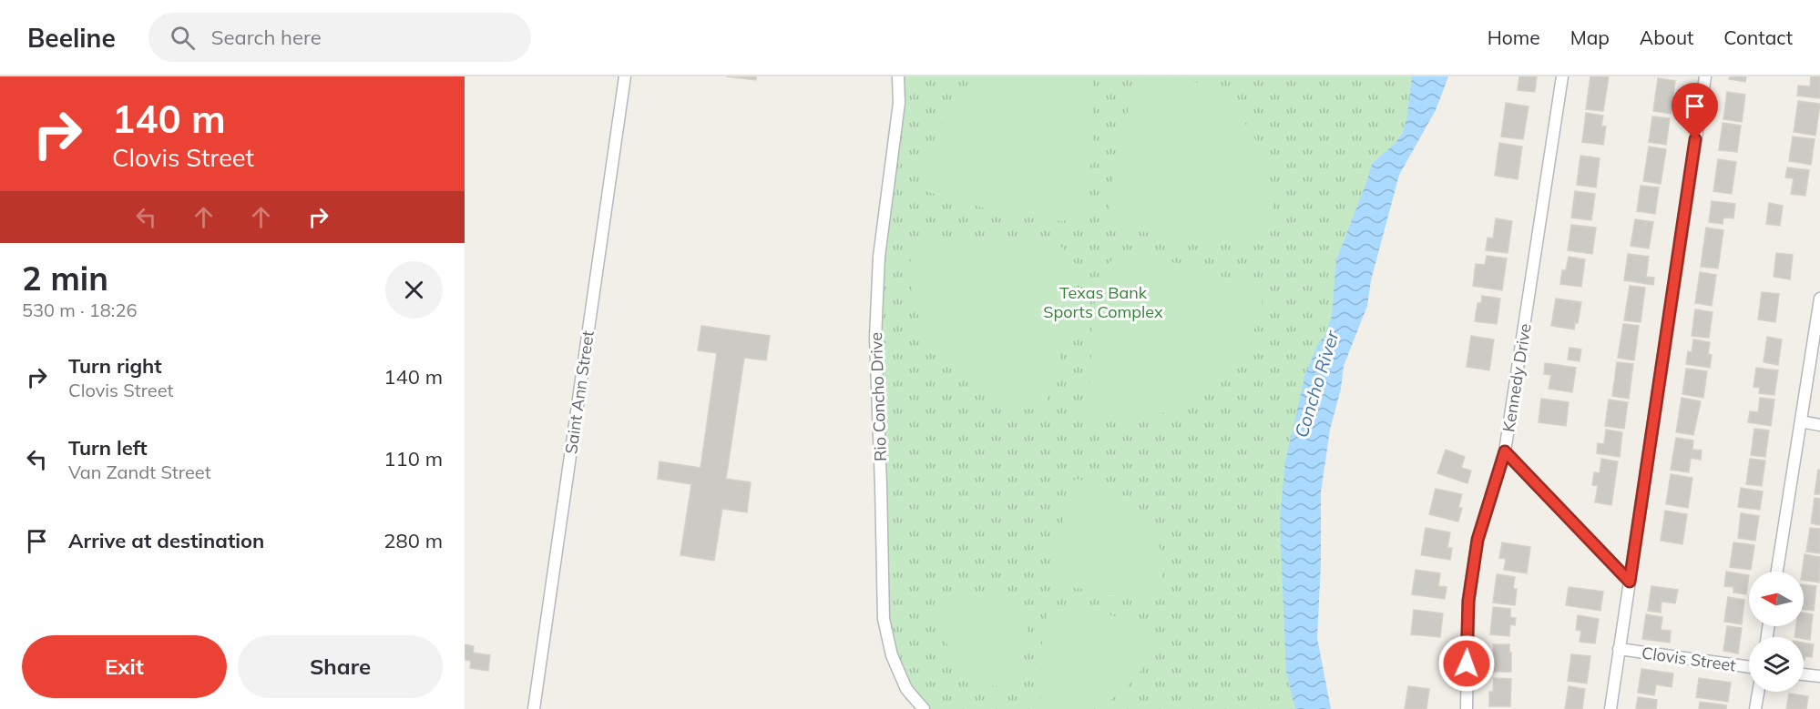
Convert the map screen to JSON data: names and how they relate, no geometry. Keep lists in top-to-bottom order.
{
  "streets": {
    "street": [
      "Kennedy Drive",
      "Saint Ann Street",
      "Rio Concho Drive",
      "Clovis Street"
    ]
  },
  "water": ["Concho River"],
  "parks": ["Texas Bank Sports Complex"],
  "north": "left",
  "page": {
    "header": "Beeline",
    "search": "Search here",
    "nav": [
      "Home",
      "Map",
      "About",
      "Contact"
    ],
    "turn": ["140 m", "Clovis Street"],
    "heading": ["2 min", "530 m · 18:26"],
    "list": [
      {
        "name": "Turn right",
        "note": "Clovis Street",
        "value": "140 m"
      },
      {
        "name": "Turn left",
        "note": "Van Zandt Street",
        "value": "110 m"
      },
      {
        "name": "Arrive at destination",
        "value": "280 m"
      }
    ],
    "buttons": ["Exit", "Share"]
  }
}
